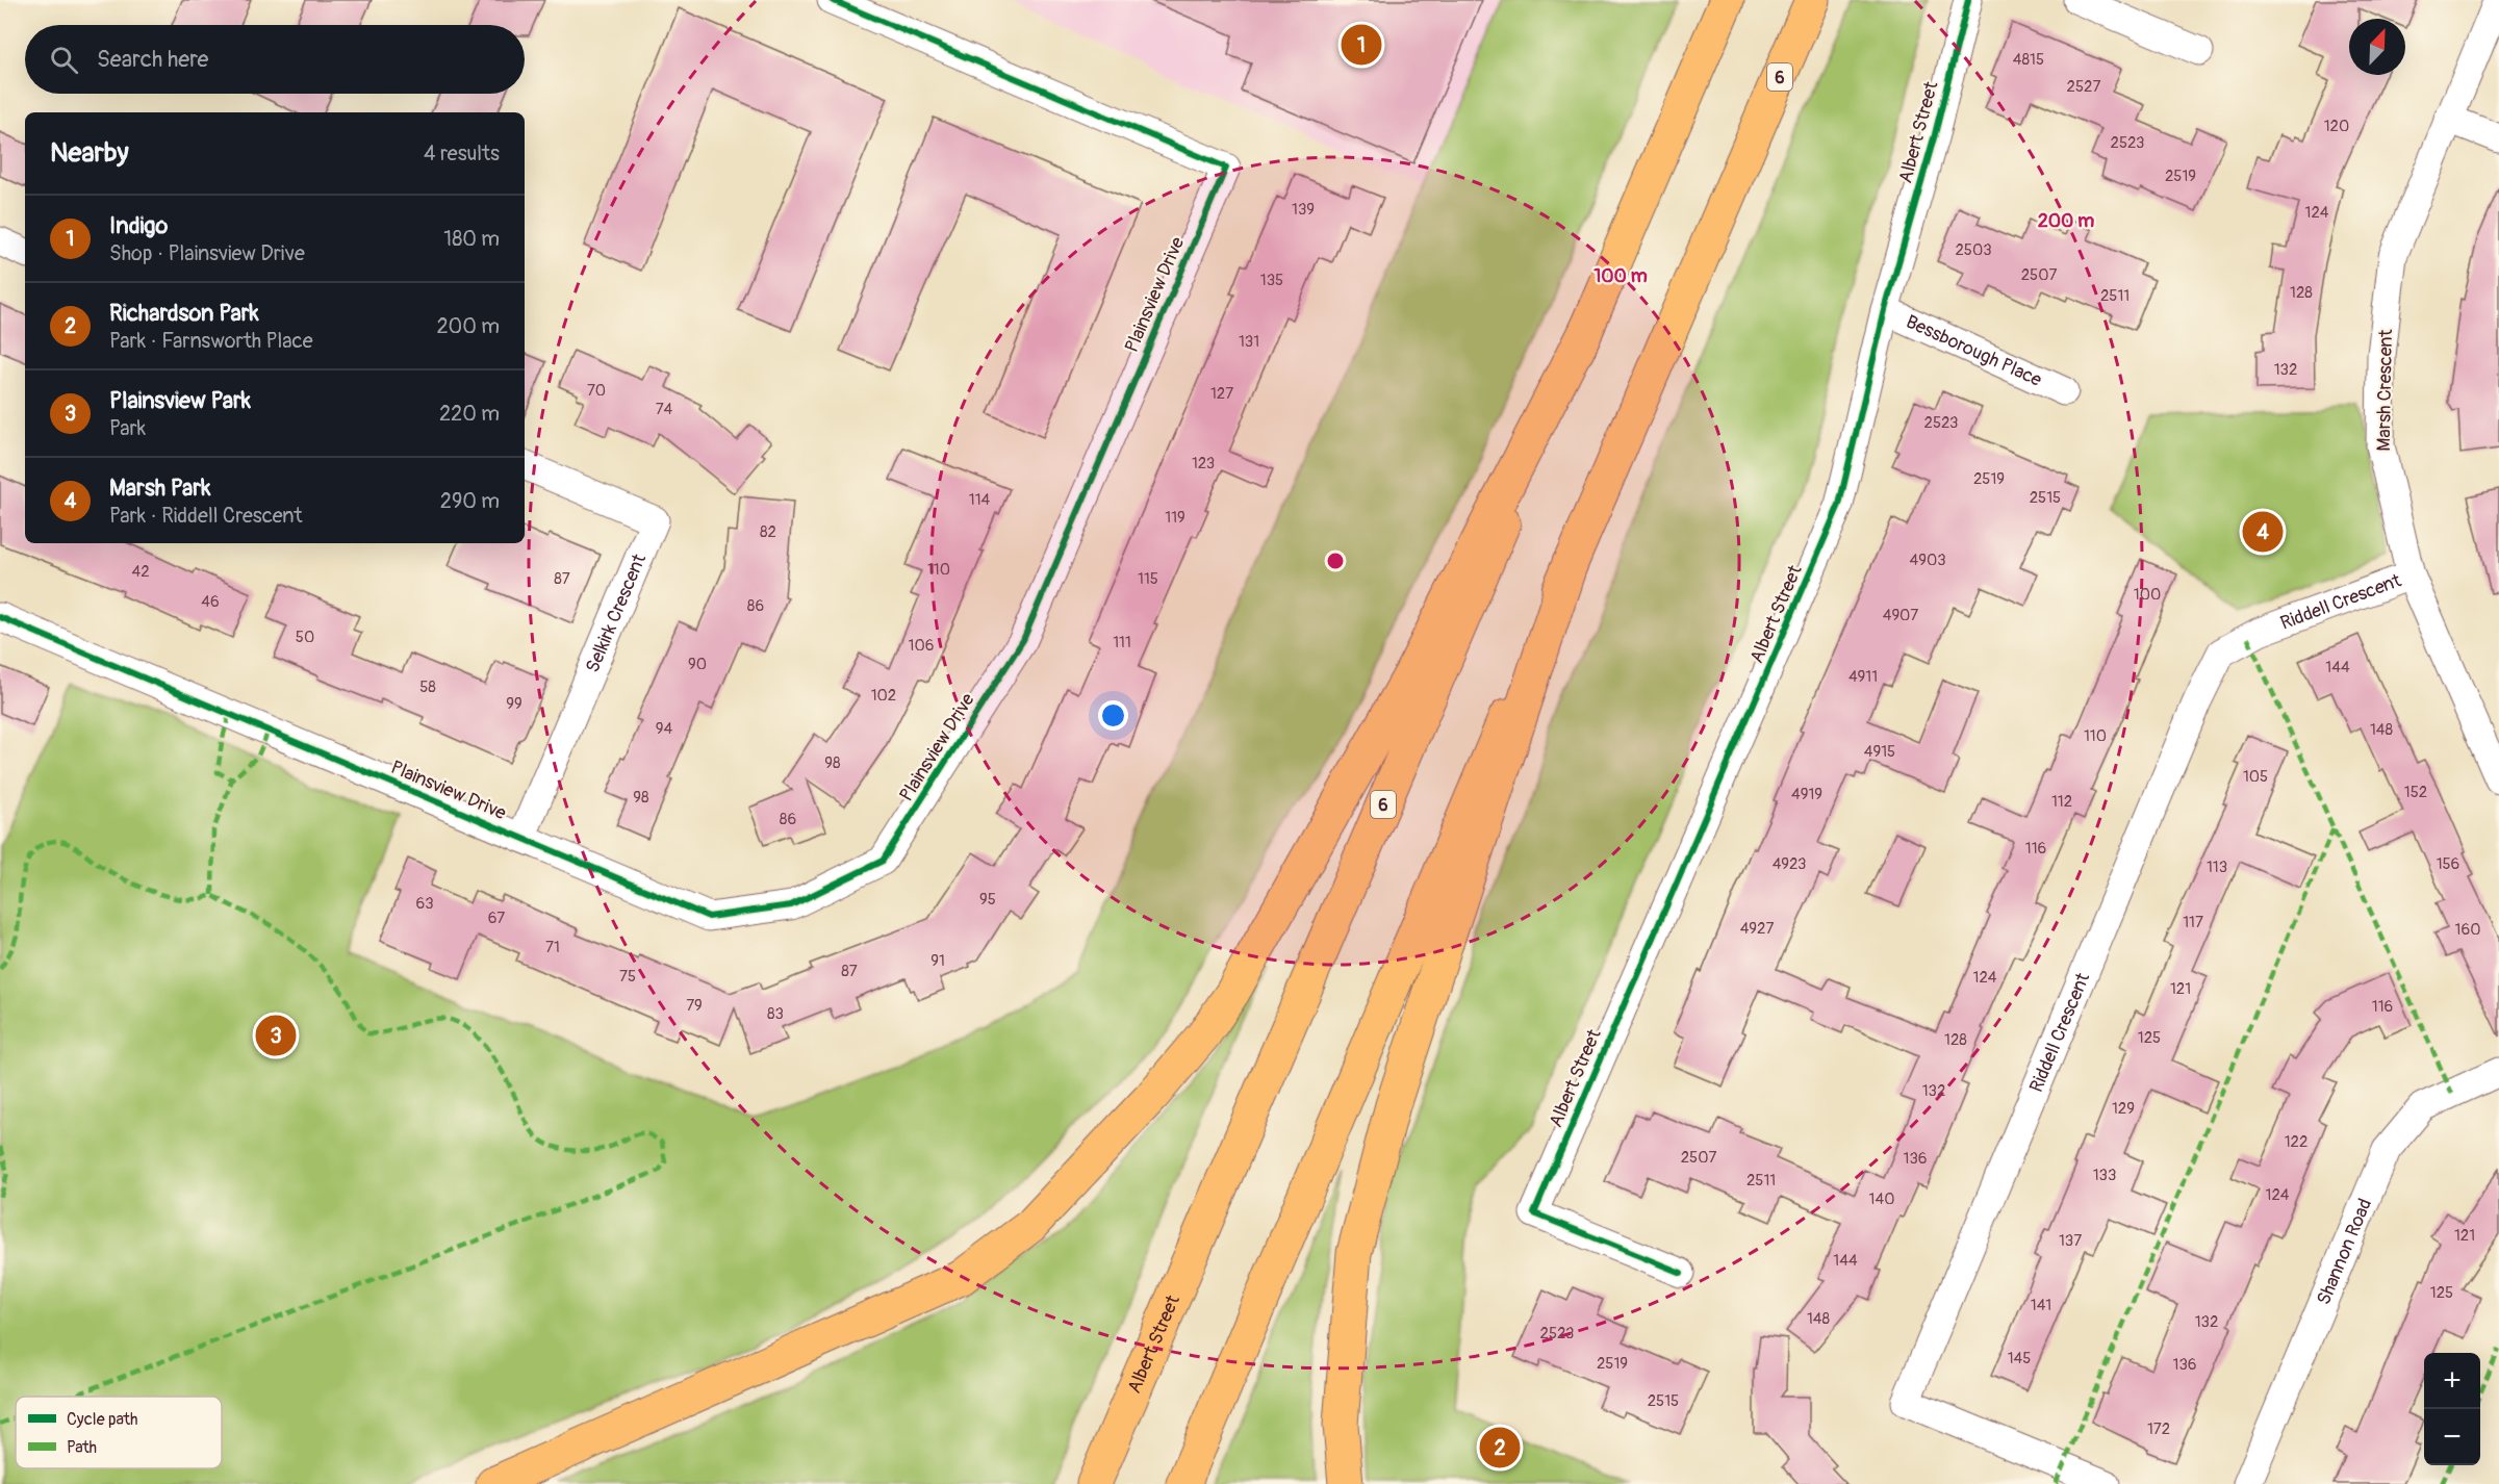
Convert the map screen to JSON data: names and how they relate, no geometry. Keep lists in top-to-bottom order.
{
  "streets": {
    "main road": ["6", "Albert Street"],
    "street": [
      "Plainsview Drive",
      "Bessborough Place",
      "Marsh Crescent",
      "Riddell Crescent",
      "Selkirk Crescent",
      "Shannon Road"
    ]
  },
  "crossings": [
    ["Albert Street", "Bessborough Place"],
    ["Plainsview Drive", "Selkirk Crescent"],
    ["Marsh Crescent", "Riddell Crescent"]
  ],
  "house_numbers": [
    "4815",
    "2527",
    "120",
    "2523",
    "2519",
    "139",
    "124",
    "2503",
    "2507",
    "135",
    "128",
    "2511",
    "131",
    "132",
    "70",
    "127",
    "74",
    "2523",
    "123",
    "2519",
    "2515",
    "114",
    "119",
    "82",
    "4903",
    "110",
    "42",
    "87",
    "115",
    "100",
    "46",
    "86",
    "4907",
    "50",
    "111",
    "106",
    "90",
    "144",
    "4911",
    "58",
    "102",
    "99",
    "94",
    "148",
    "110",
    "4915",
    "98",
    "105",
    "152",
    "4919",
    "98",
    "112",
    "86",
    "116",
    "4923",
    "156",
    "113",
    "95",
    "63",
    "67",
    "117",
    "4927",
    "160",
    "71",
    "91",
    "87",
    "75",
    "124",
    "121",
    "79",
    "116",
    "83",
    "125",
    "128",
    "132",
    "129",
    "122",
    "2507",
    "136",
    "133",
    "2511",
    "124",
    "140",
    "121",
    "137",
    "144",
    "125",
    "141",
    "148",
    "132",
    "2523",
    "145",
    "2519",
    "136",
    "2515",
    "172"
  ],
  "legend": ["Cycle path", "Path"],
  "north": "top right",
  "page": {
    "pins": [
      "1",
      "4",
      "3",
      "2"
    ],
    "search": "Search here",
    "heading": ["Nearby", "4 results"],
    "list": [
      {
        "mark": "1",
        "name": "Indigo",
        "note": "Shop · Plainsview Drive",
        "value": "180 m"
      },
      {
        "mark": "2",
        "name": "Richardson Park",
        "note": "Park · Farnsworth Place",
        "value": "200 m"
      },
      {
        "mark": "3",
        "name": "Plainsview Park",
        "note": "Park",
        "value": "220 m"
      },
      {
        "mark": "4",
        "name": "Marsh Park",
        "note": "Park · Riddell Crescent",
        "value": "290 m"
      }
    ],
    "map_buttons": ["+", "−"]
  },
  "rings": ["200 m", "100 m"]
}
